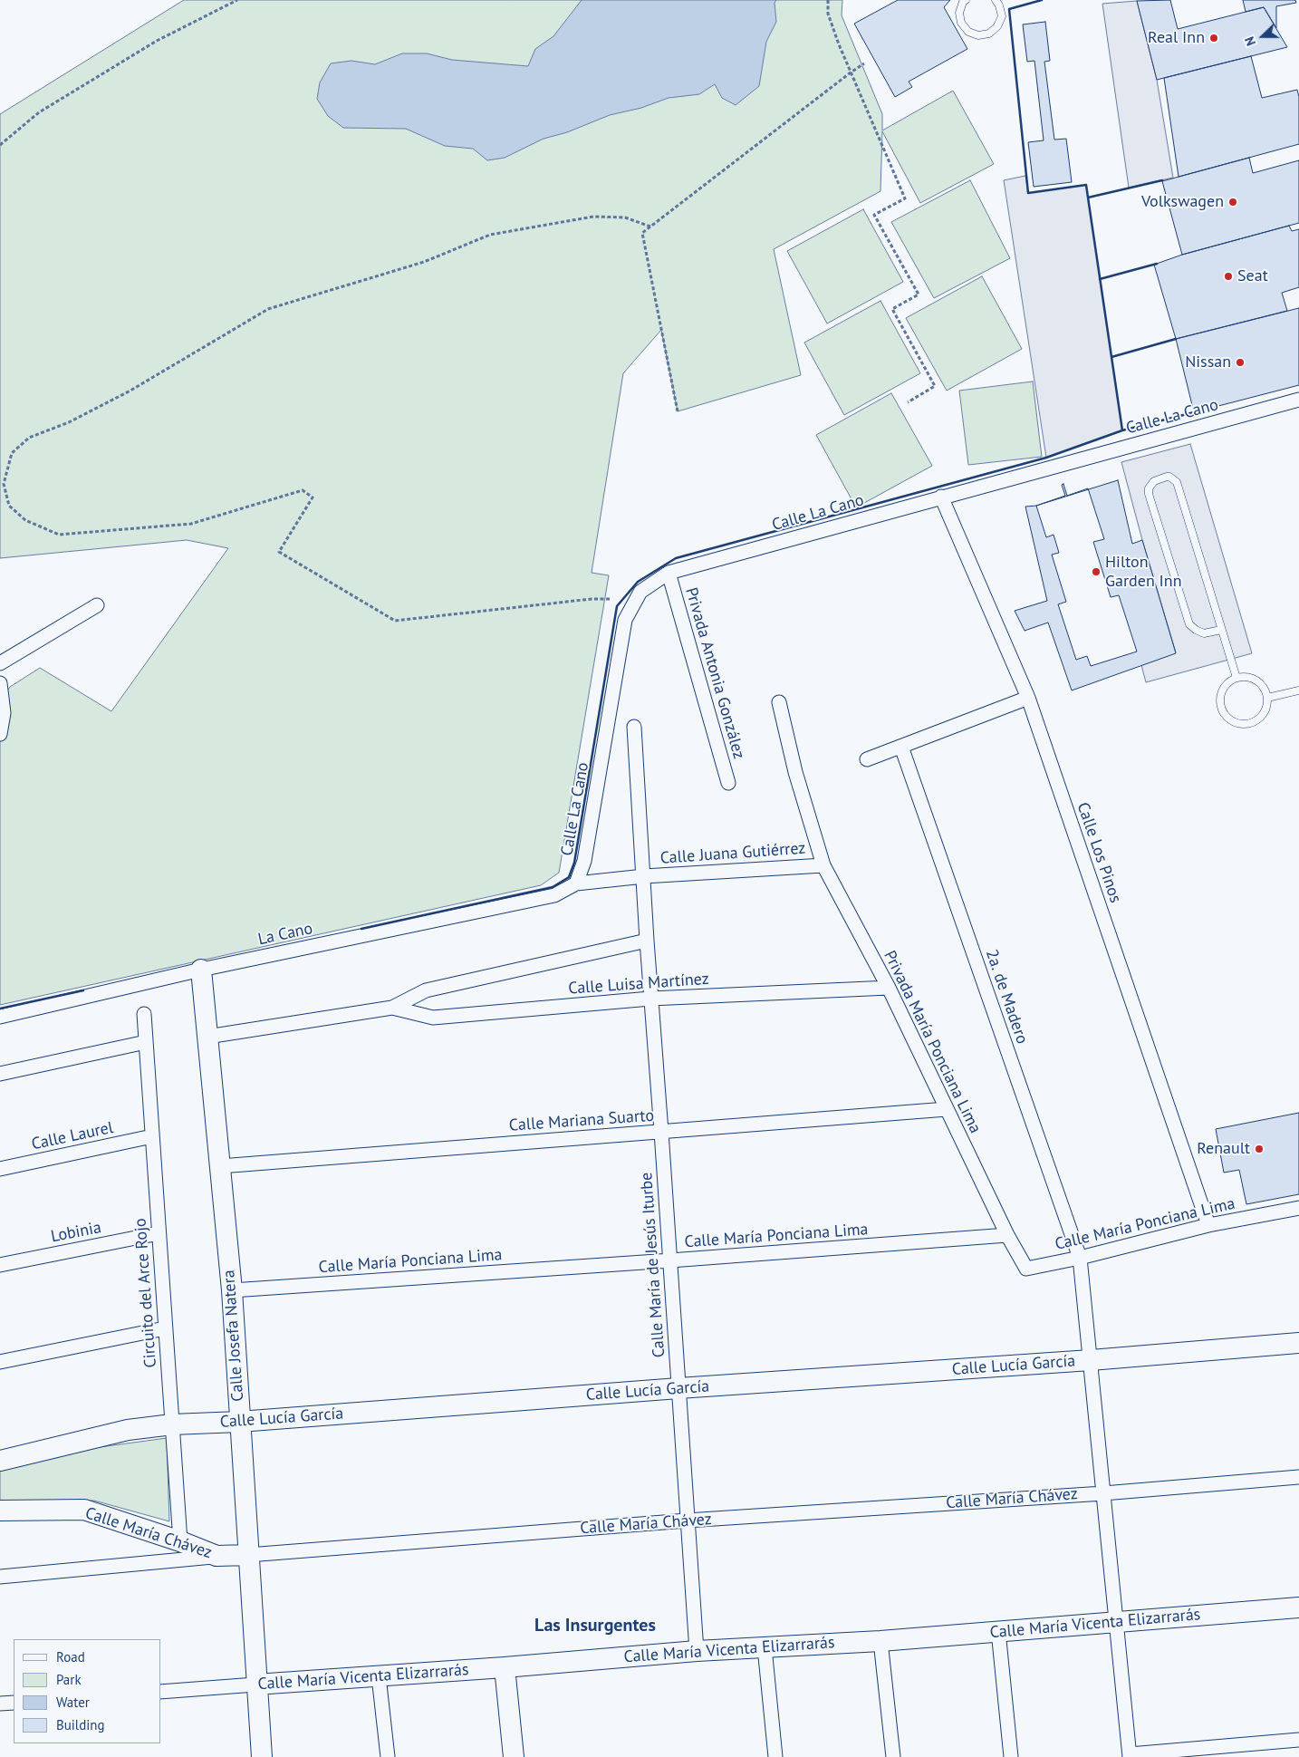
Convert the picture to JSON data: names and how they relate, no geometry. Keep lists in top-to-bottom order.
{
  "streets": {
    "street": [
      "Calle La Cano",
      "Privada Antonia González",
      "Calle Los Pinos",
      "Calle Juana Gutiérrez",
      "La Cano",
      "Calle Luisa Martínez",
      "2a. de Madero",
      "Privada María Ponciana Lima",
      "Calle Mariana Suarto",
      "Calle Laurel",
      "Calle María Ponciana Lima",
      "Lobinia",
      "Calle María de Jesús Iturbe",
      "Circuito del Arce Rojo",
      "Calle Josefa Natera",
      "Calle Lucía García",
      "Calle María Chávez",
      "Calle María Vicenta Elizarrarás"
    ]
  },
  "crossings": [
    ["Calle La Cano", "Privada Antonia González"],
    ["Calle La Cano", "Calle Los Pinos"],
    ["Calle La Cano", "Calle Juana Gutiérrez"],
    ["Calle La Cano", "La Cano"],
    ["Calle Los Pinos", "Calle María Ponciana Lima"],
    ["Calle Juana Gutiérrez", "La Cano"],
    ["Calle Juana Gutiérrez", "Privada María Ponciana Lima"],
    ["Calle Juana Gutiérrez", "Calle María de Jesús Iturbe"],
    ["La Cano", "Calle Josefa Natera"],
    ["Calle Luisa Martínez", "Privada María Ponciana Lima"],
    ["Calle Luisa Martínez", "Calle María de Jesús Iturbe"],
    ["Calle Luisa Martínez", "Calle Josefa Natera"],
    ["2a. de Madero", "Calle María Ponciana Lima"],
    ["2a. de Madero", "Calle Lucía García"],
    ["2a. de Madero", "Calle María Chávez"],
    ["2a. de Madero", "Calle María Vicenta Elizarrarás"],
    ["Privada María Ponciana Lima", "Calle Mariana Suarto"],
    ["Privada María Ponciana Lima", "Calle María Ponciana Lima"],
    ["Calle Mariana Suarto", "Calle María de Jesús Iturbe"],
    ["Calle Mariana Suarto", "Calle Josefa Natera"],
    ["Calle Laurel", "Circuito del Arce Rojo"],
    ["Calle María Ponciana Lima", "Calle María de Jesús Iturbe"],
    ["Calle María Ponciana Lima", "Calle Josefa Natera"],
    ["Lobinia", "Circuito del Arce Rojo"],
    ["Calle María de Jesús Iturbe", "Calle Lucía García"],
    ["Calle María de Jesús Iturbe", "Calle María Chávez"],
    ["Calle María de Jesús Iturbe", "Calle María Vicenta Elizarrarás"],
    ["Circuito del Arce Rojo", "Calle Lucía García"],
    ["Circuito del Arce Rojo", "Calle María Chávez"],
    ["Calle Josefa Natera", "Calle Lucía García"],
    ["Calle Josefa Natera", "Calle María Chávez"],
    ["Calle Josefa Natera", "Calle María Vicenta Elizarrarás"]
  ],
  "districts": ["Las Insurgentes"],
  "places": [
    "Real Inn",
    "Volkswagen",
    "Seat",
    "Nissan",
    "Hilton Garden Inn",
    "Renault"
  ],
  "legend": [
    "Road",
    "Park",
    "Water",
    "Building"
  ],
  "north": "left"
}
